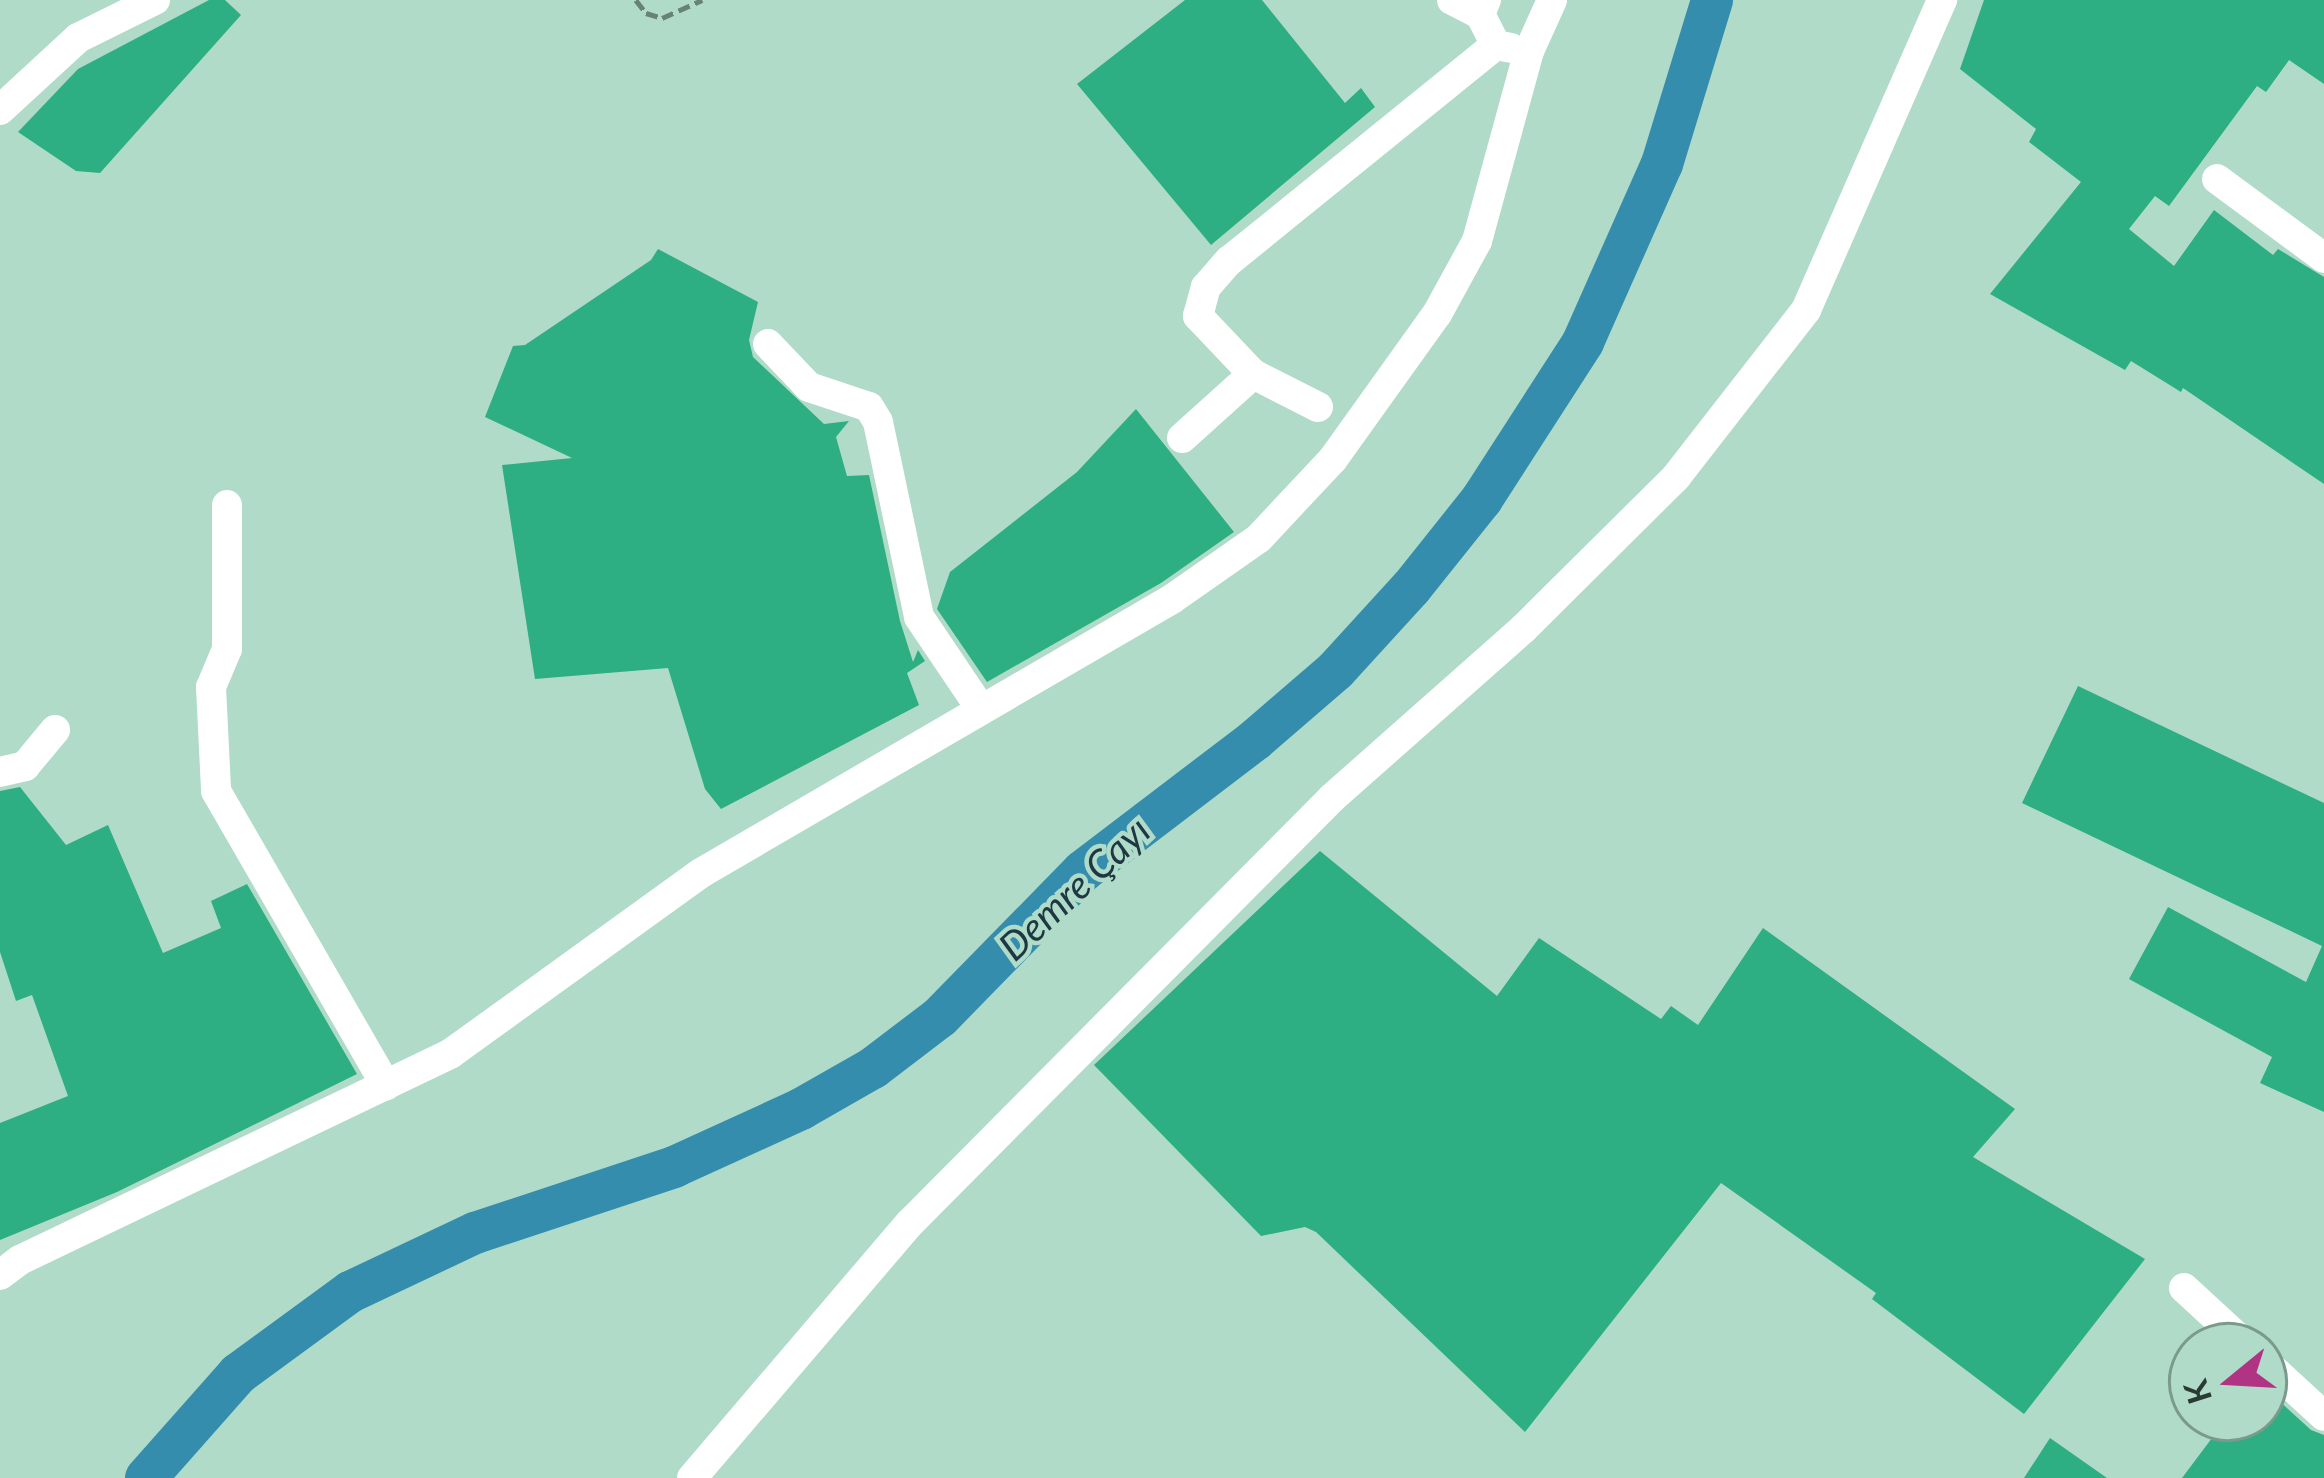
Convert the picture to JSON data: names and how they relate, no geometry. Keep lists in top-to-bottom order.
{
  "water": ["Demre Çayı"],
  "north": "left"
}
